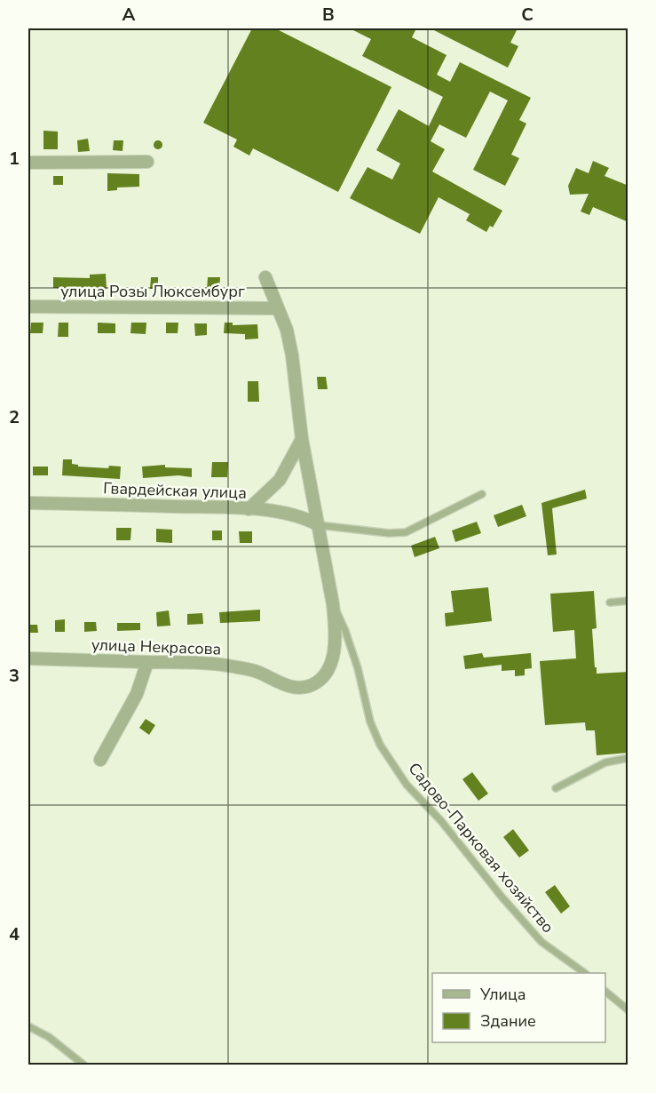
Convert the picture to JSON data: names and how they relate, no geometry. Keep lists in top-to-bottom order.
{
  "streets": {
    "street": ["улица Розы Люксембург", "Гвардейская улица", "улица Некрасова"],
    "lane": ["Садово-Парковая хозяйство"]
  },
  "crossings": [
    ["улица Розы Люксембург", "улица Некрасова"],
    ["Гвардейская улица", "улица Некрасова"],
    ["улица Некрасова", "Садово-Парковая хозяйство"]
  ],
  "legend": ["Улица", "Здание"],
  "grid": {
    "columns": ["A", "B", "C"],
    "rows": [
      "1",
      "2",
      "3",
      "4"
    ]
  }
}
